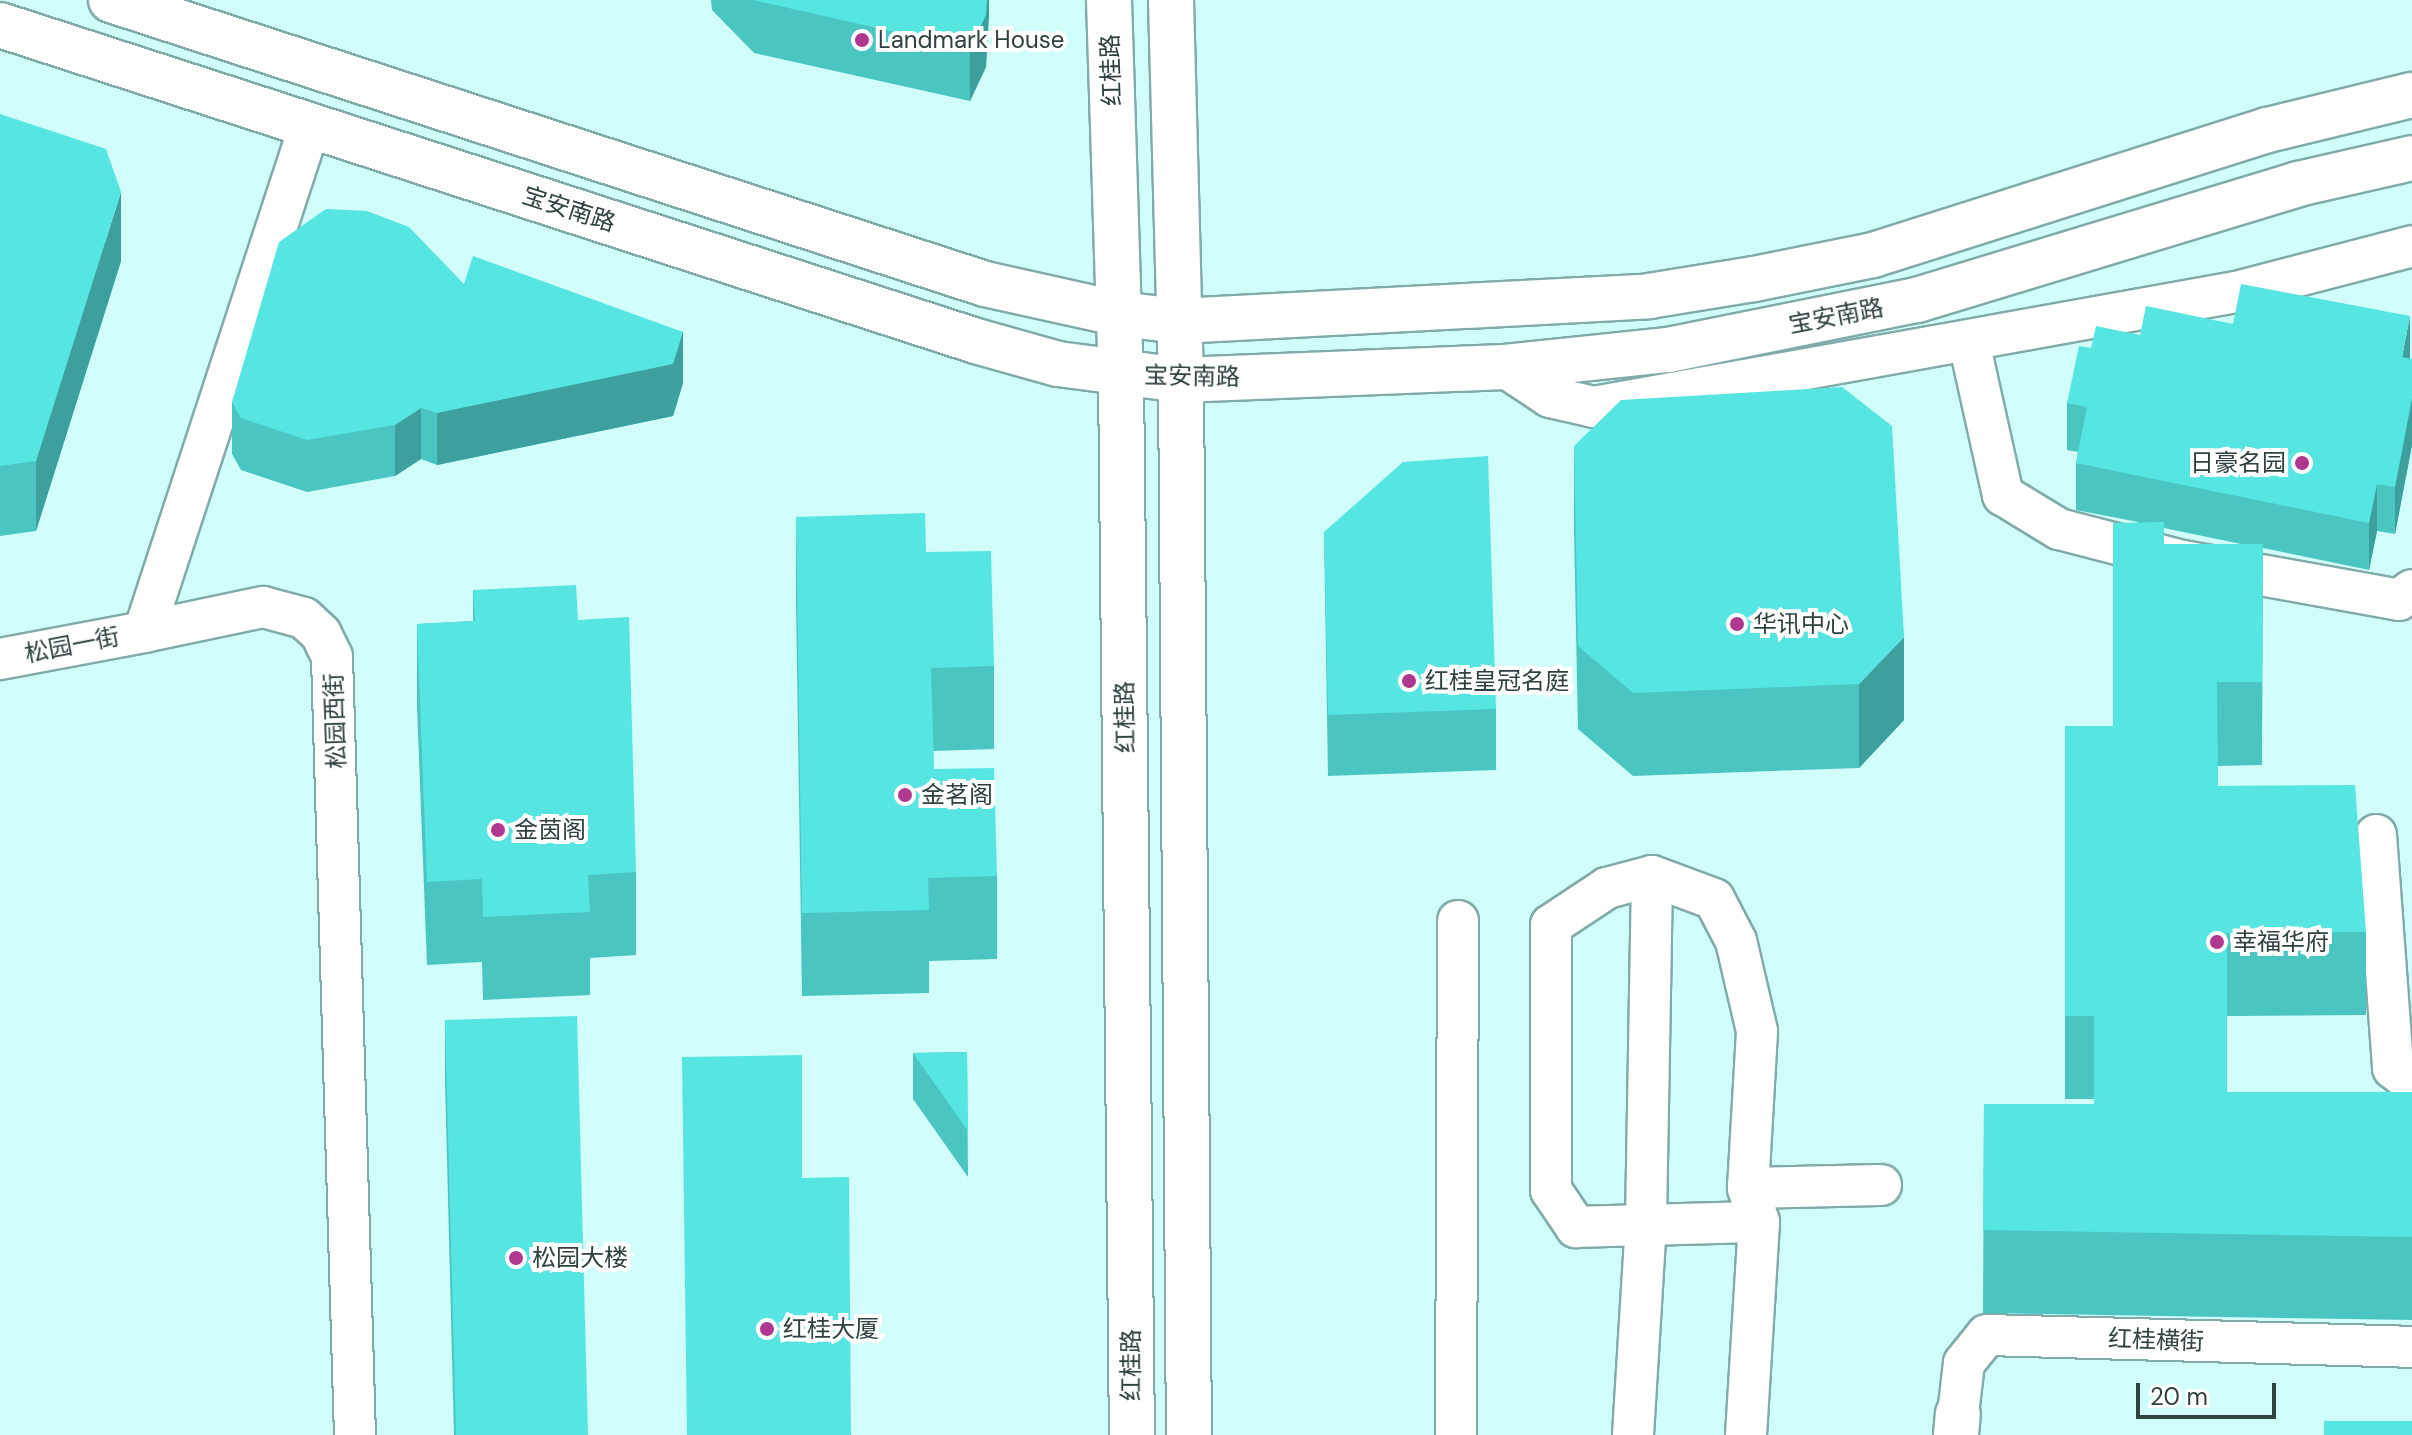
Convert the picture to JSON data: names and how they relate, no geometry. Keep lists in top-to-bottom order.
{
  "streets": {
    "street": [
      "红桂路",
      "宝安南路",
      "松园一街",
      "松园西街",
      "红桂横街"
    ]
  },
  "crossings": [
    ["红桂路", "宝安南路"],
    ["松园一街", "松园西街"]
  ],
  "places": [
    "Landmark House",
    "日豪名园",
    "华讯中心",
    "红桂皇冠名庭",
    "金茗阁",
    "金茵阁",
    "幸福华府",
    "松园大楼",
    "红桂大厦"
  ],
  "scale_bar": "20 m"
}
